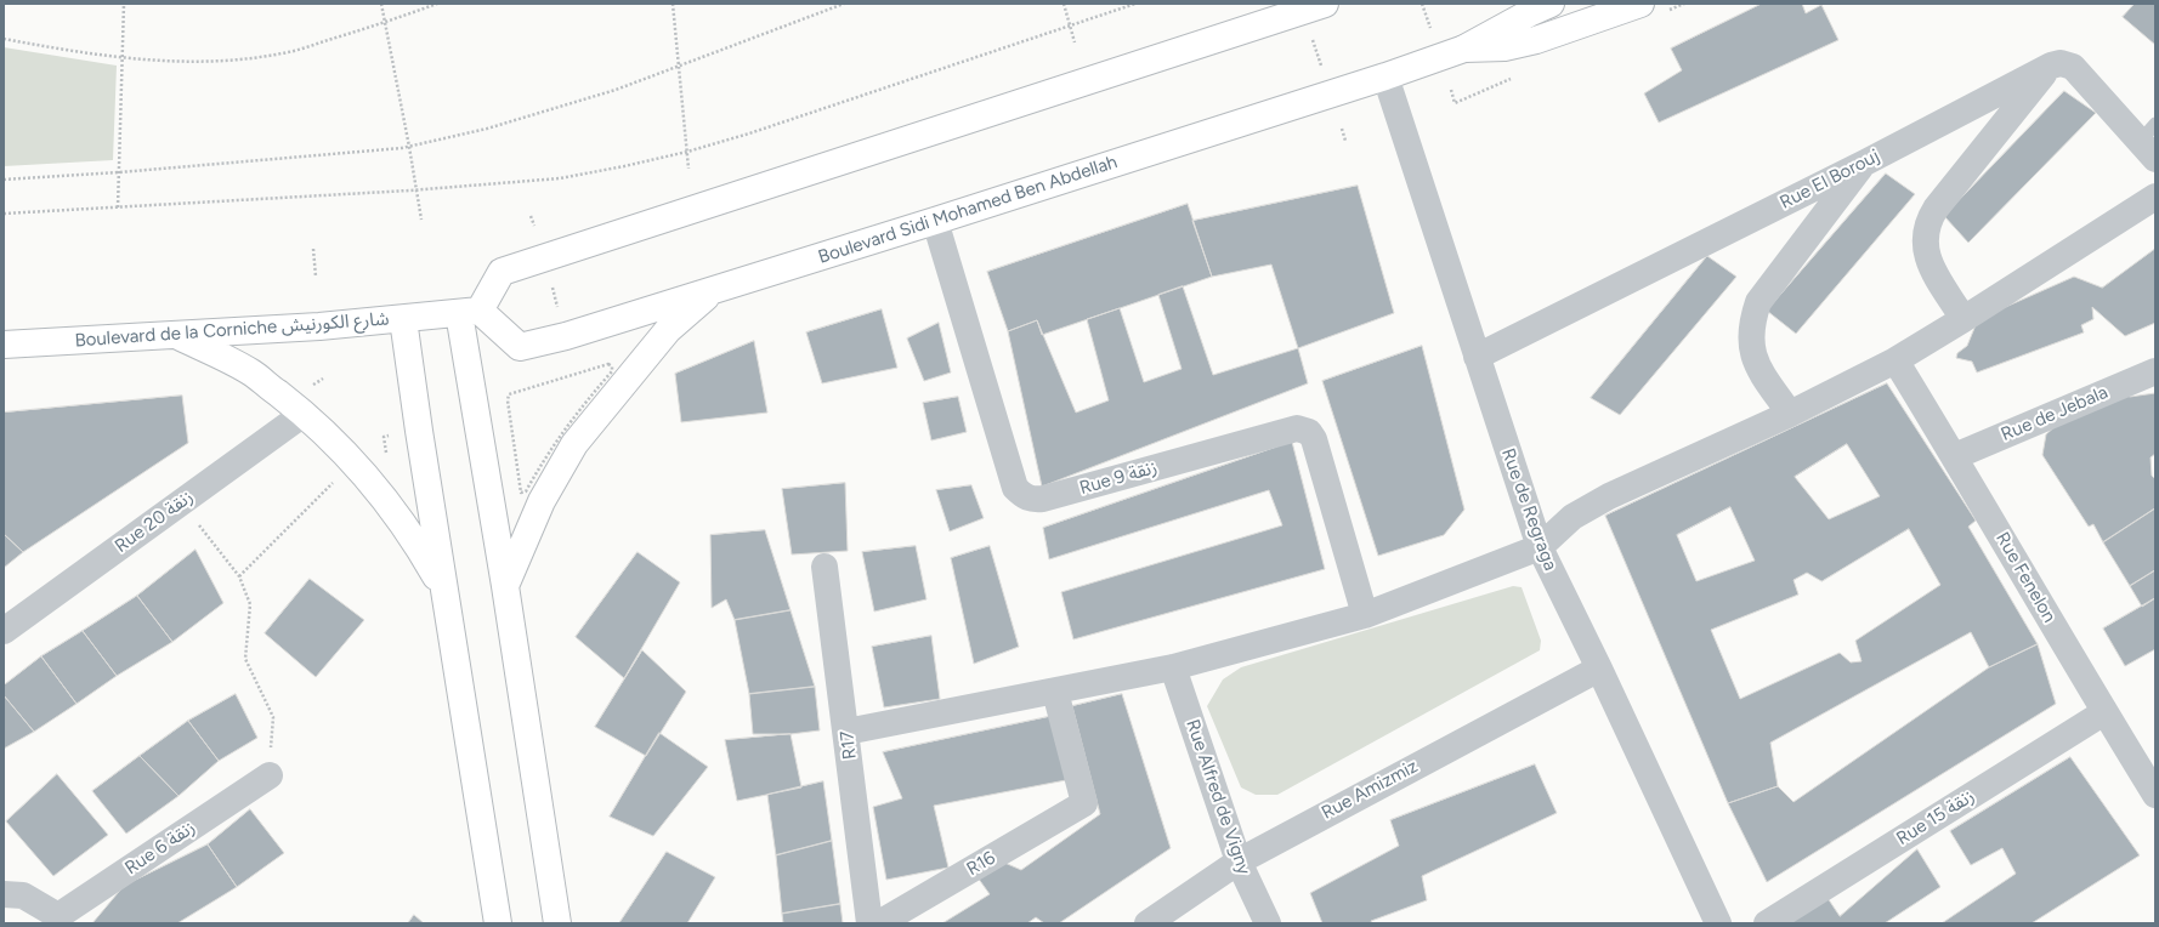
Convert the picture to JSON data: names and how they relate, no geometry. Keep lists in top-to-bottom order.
{
  "streets": {
    "main road": ["Boulevard Sidi Mohamed Ben Abdellah", "Boulevard de la Corniche شارع الكورنيش"],
    "street": [
      "Rue El Borouj",
      "Rue de Jebala",
      "Rue 9 زنقة",
      "Rue de Regraga",
      "Rue 20 زنقة",
      "Rue Fenelon",
      "R17",
      "Rue Amizmiz",
      "Rue Alfred de Vigny",
      "Rue 15 زنقة",
      "Rue 6 زنقة",
      "R16"
    ]
  },
  "crossings": [
    ["Rue El Borouj", "Rue de Regraga"],
    ["Boulevard Sidi Mohamed Ben Abdellah", "Boulevard de la Corniche شارع الكورنيش"],
    ["Boulevard Sidi Mohamed Ben Abdellah", "Rue 9 زنقة"],
    ["Boulevard Sidi Mohamed Ben Abdellah", "Rue de Regraga"],
    ["Rue de Jebala", "Rue Fenelon"],
    ["Rue de Regraga", "Rue Amizmiz"],
    ["Rue Fenelon", "Rue 15 زنقة"],
    ["Rue Amizmiz", "Rue Alfred de Vigny"]
  ]
}
